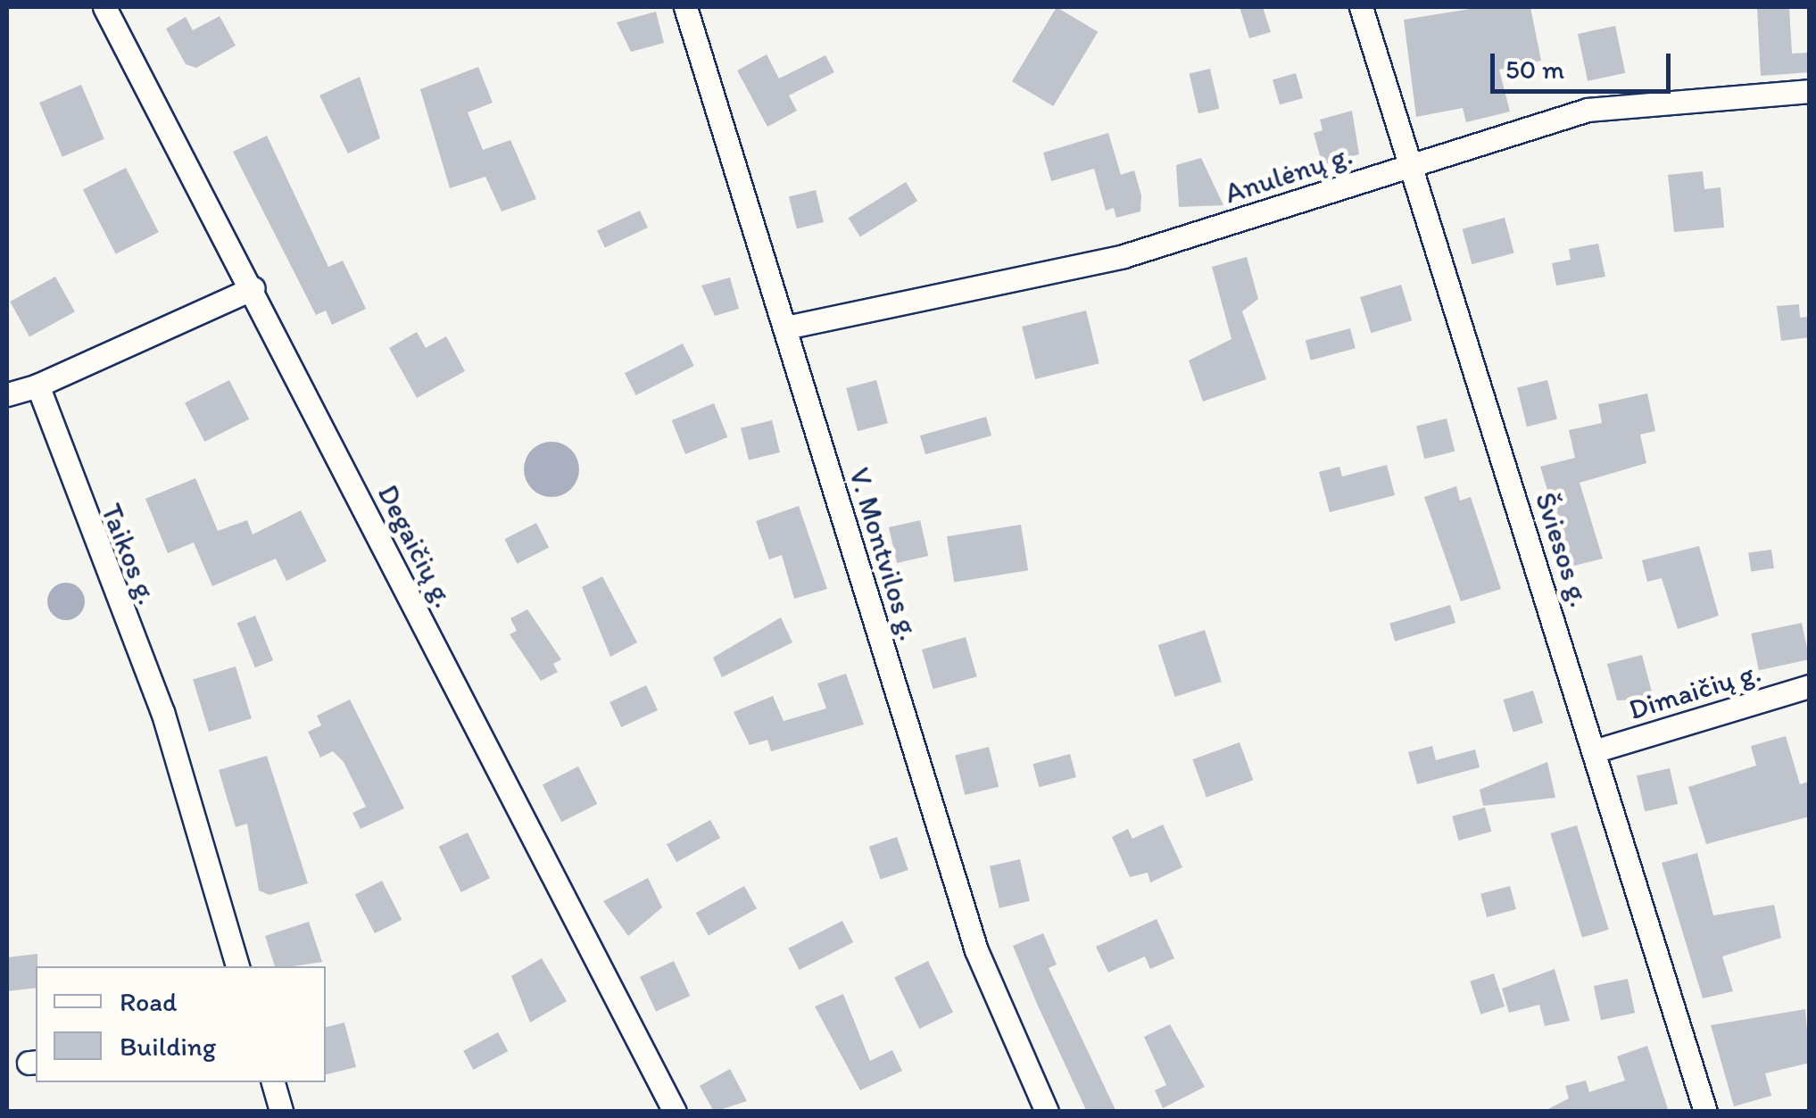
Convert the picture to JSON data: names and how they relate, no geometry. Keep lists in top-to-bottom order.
{
  "streets": {
    "street": [
      "Anulėnų g.",
      "Degaičių g.",
      "Šviesos g.",
      "Taikos g.",
      "V. Montvilos g.",
      "Dimaičių g."
    ]
  },
  "crossings": [
    ["Anulėnų g.", "Šviesos g."],
    ["Anulėnų g.", "V. Montvilos g."],
    ["Šviesos g.", "Dimaičių g."]
  ],
  "legend": ["Road", "Building"],
  "scale_bar": "50 m"
}
